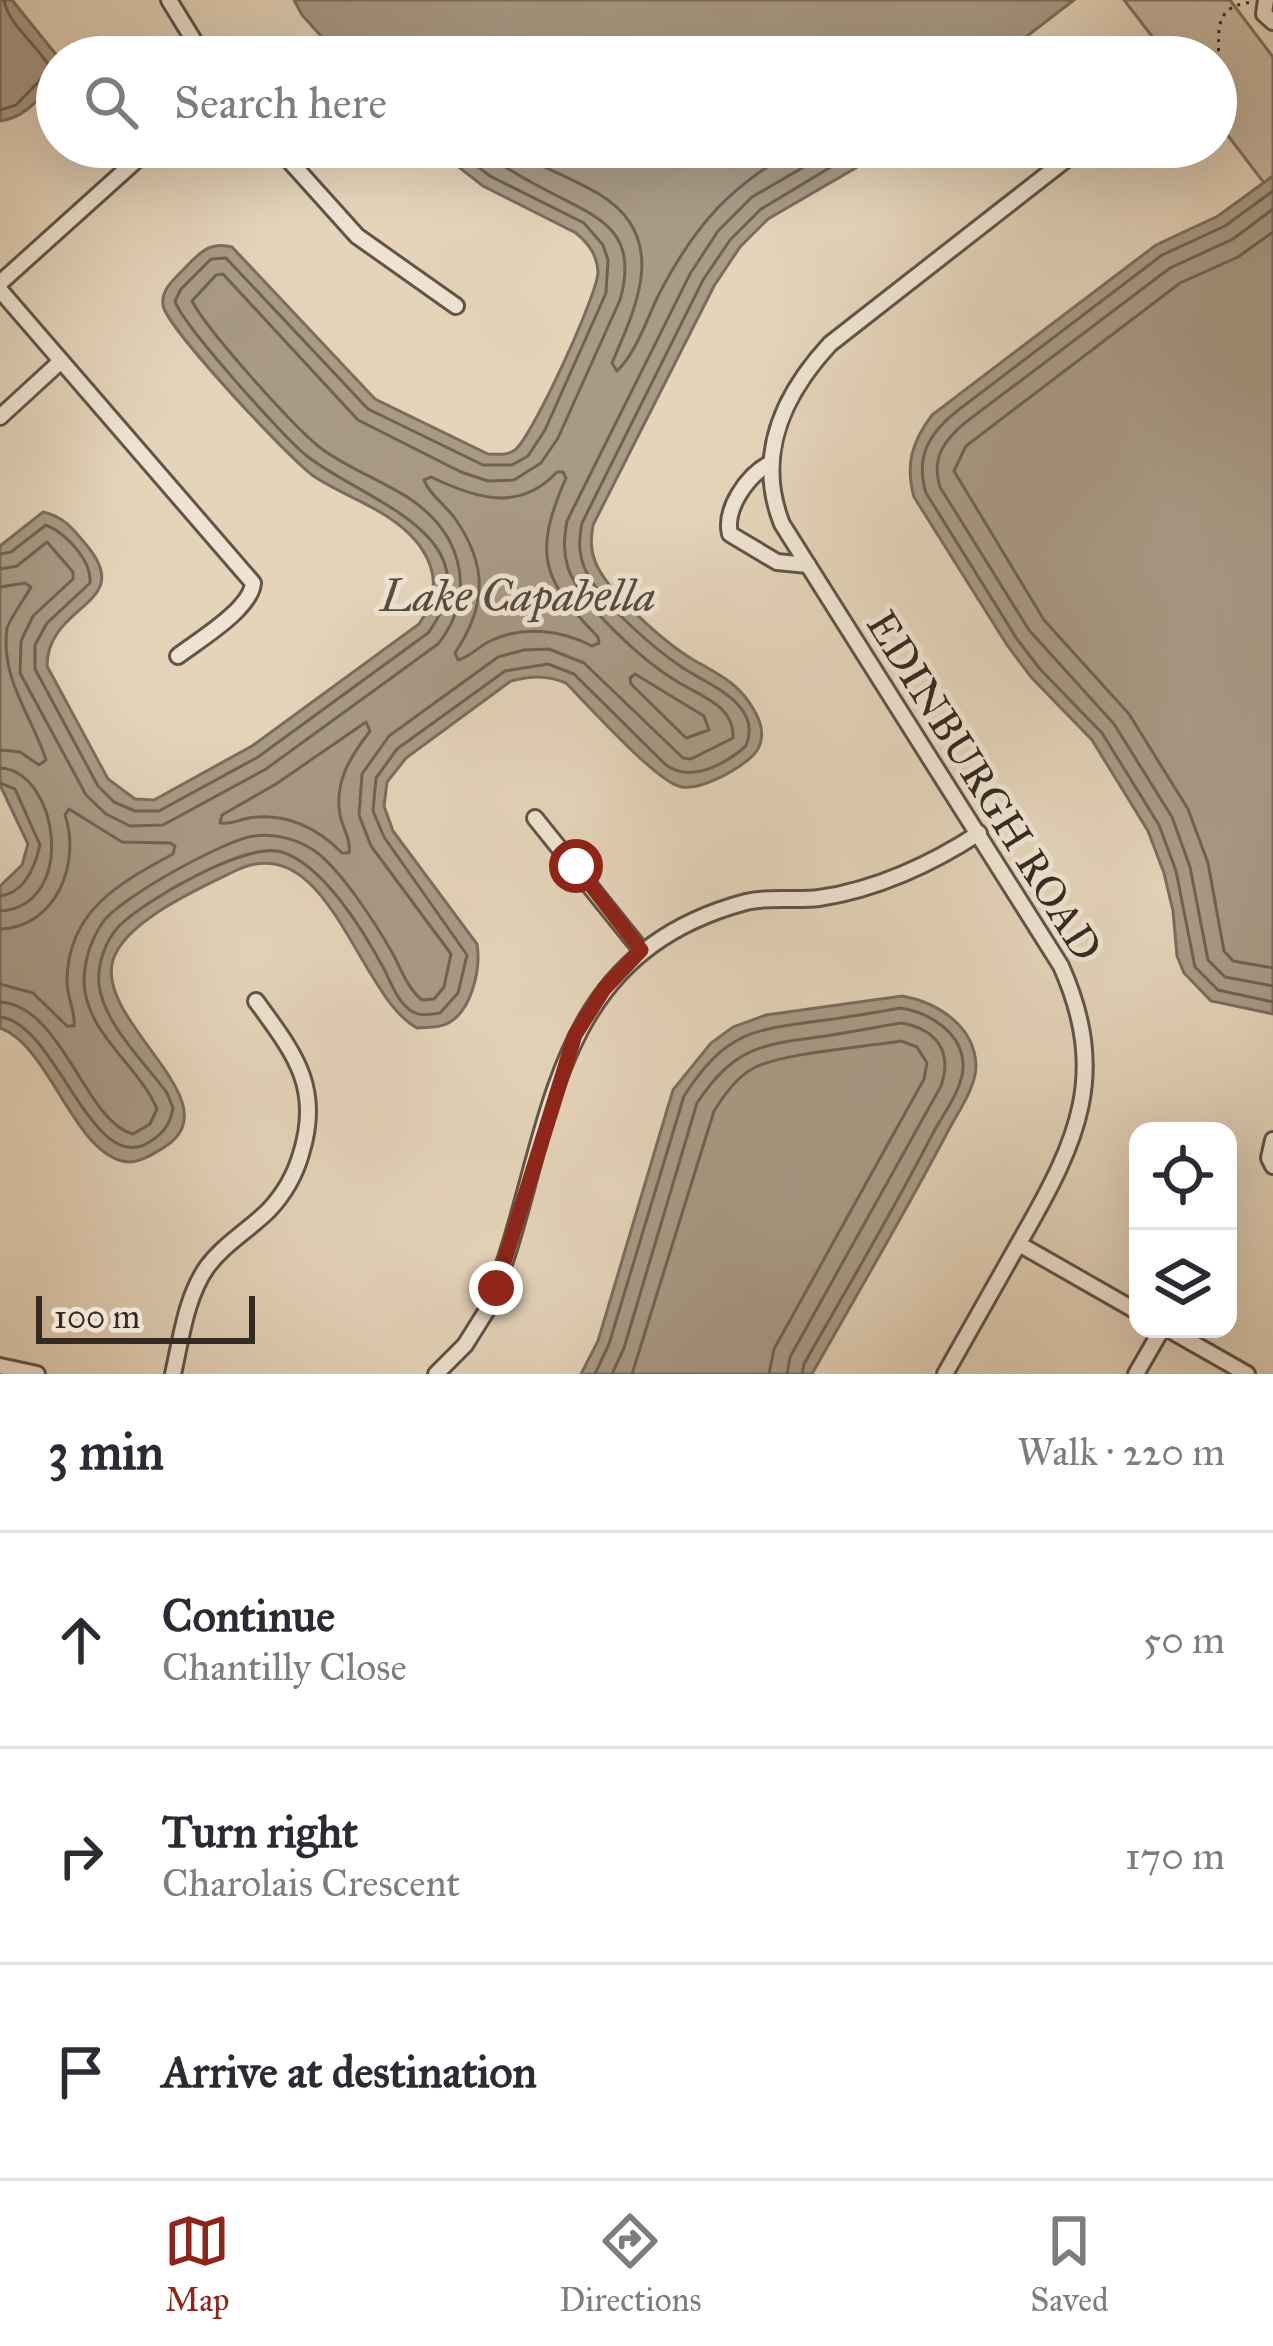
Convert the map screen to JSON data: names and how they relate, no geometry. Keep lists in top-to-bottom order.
{
  "streets": {
    "street": ["EDINBURGH ROAD"]
  },
  "water": ["Lake Capabella"],
  "scale_bar": "100 m",
  "page": {
    "search": "Search here",
    "scale": "100 m",
    "heading": ["3 min", "Walk · 220 m"],
    "list": [
      ["Continue", "Chantilly Close", "50 m"],
      ["Turn right", "Charolais Crescent", "170 m"],
      "Arrive at destination"
    ],
    "nav": ["Map", "Directions", "Saved"]
  }
}
